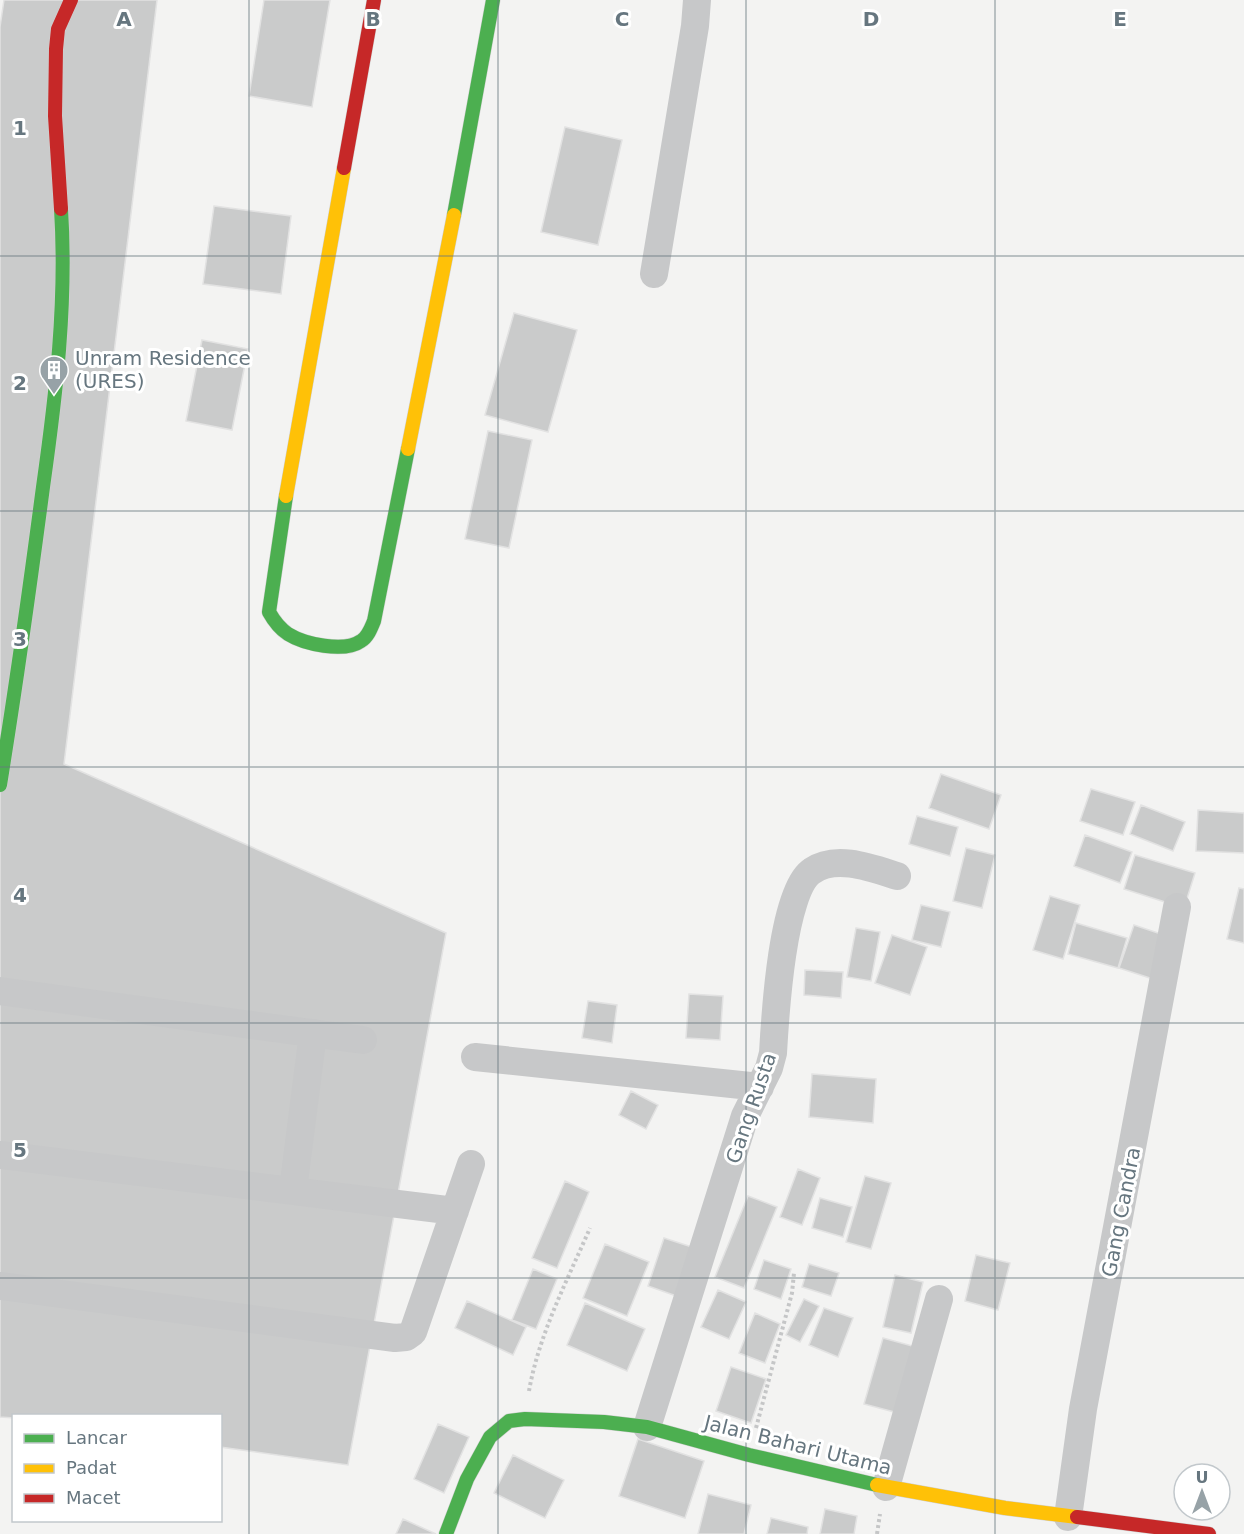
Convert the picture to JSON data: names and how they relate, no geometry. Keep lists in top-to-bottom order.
{
  "streets": {
    "street": ["Gang Rusta", "Gang Candra", "Jalan Bahari Utama"]
  },
  "crossings": [
    ["Gang Rusta", "Jalan Bahari Utama"],
    ["Gang Candra", "Jalan Bahari Utama"]
  ],
  "places": {
    "building": ["Unram Residence (URES)"]
  },
  "legend": ["Lancar", "Padat", "Macet"],
  "north": "top",
  "grid": {
    "columns": [
      "A",
      "B",
      "C",
      "D",
      "E"
    ],
    "rows": [
      "1",
      "2",
      "3",
      "4",
      "5"
    ]
  }
}
